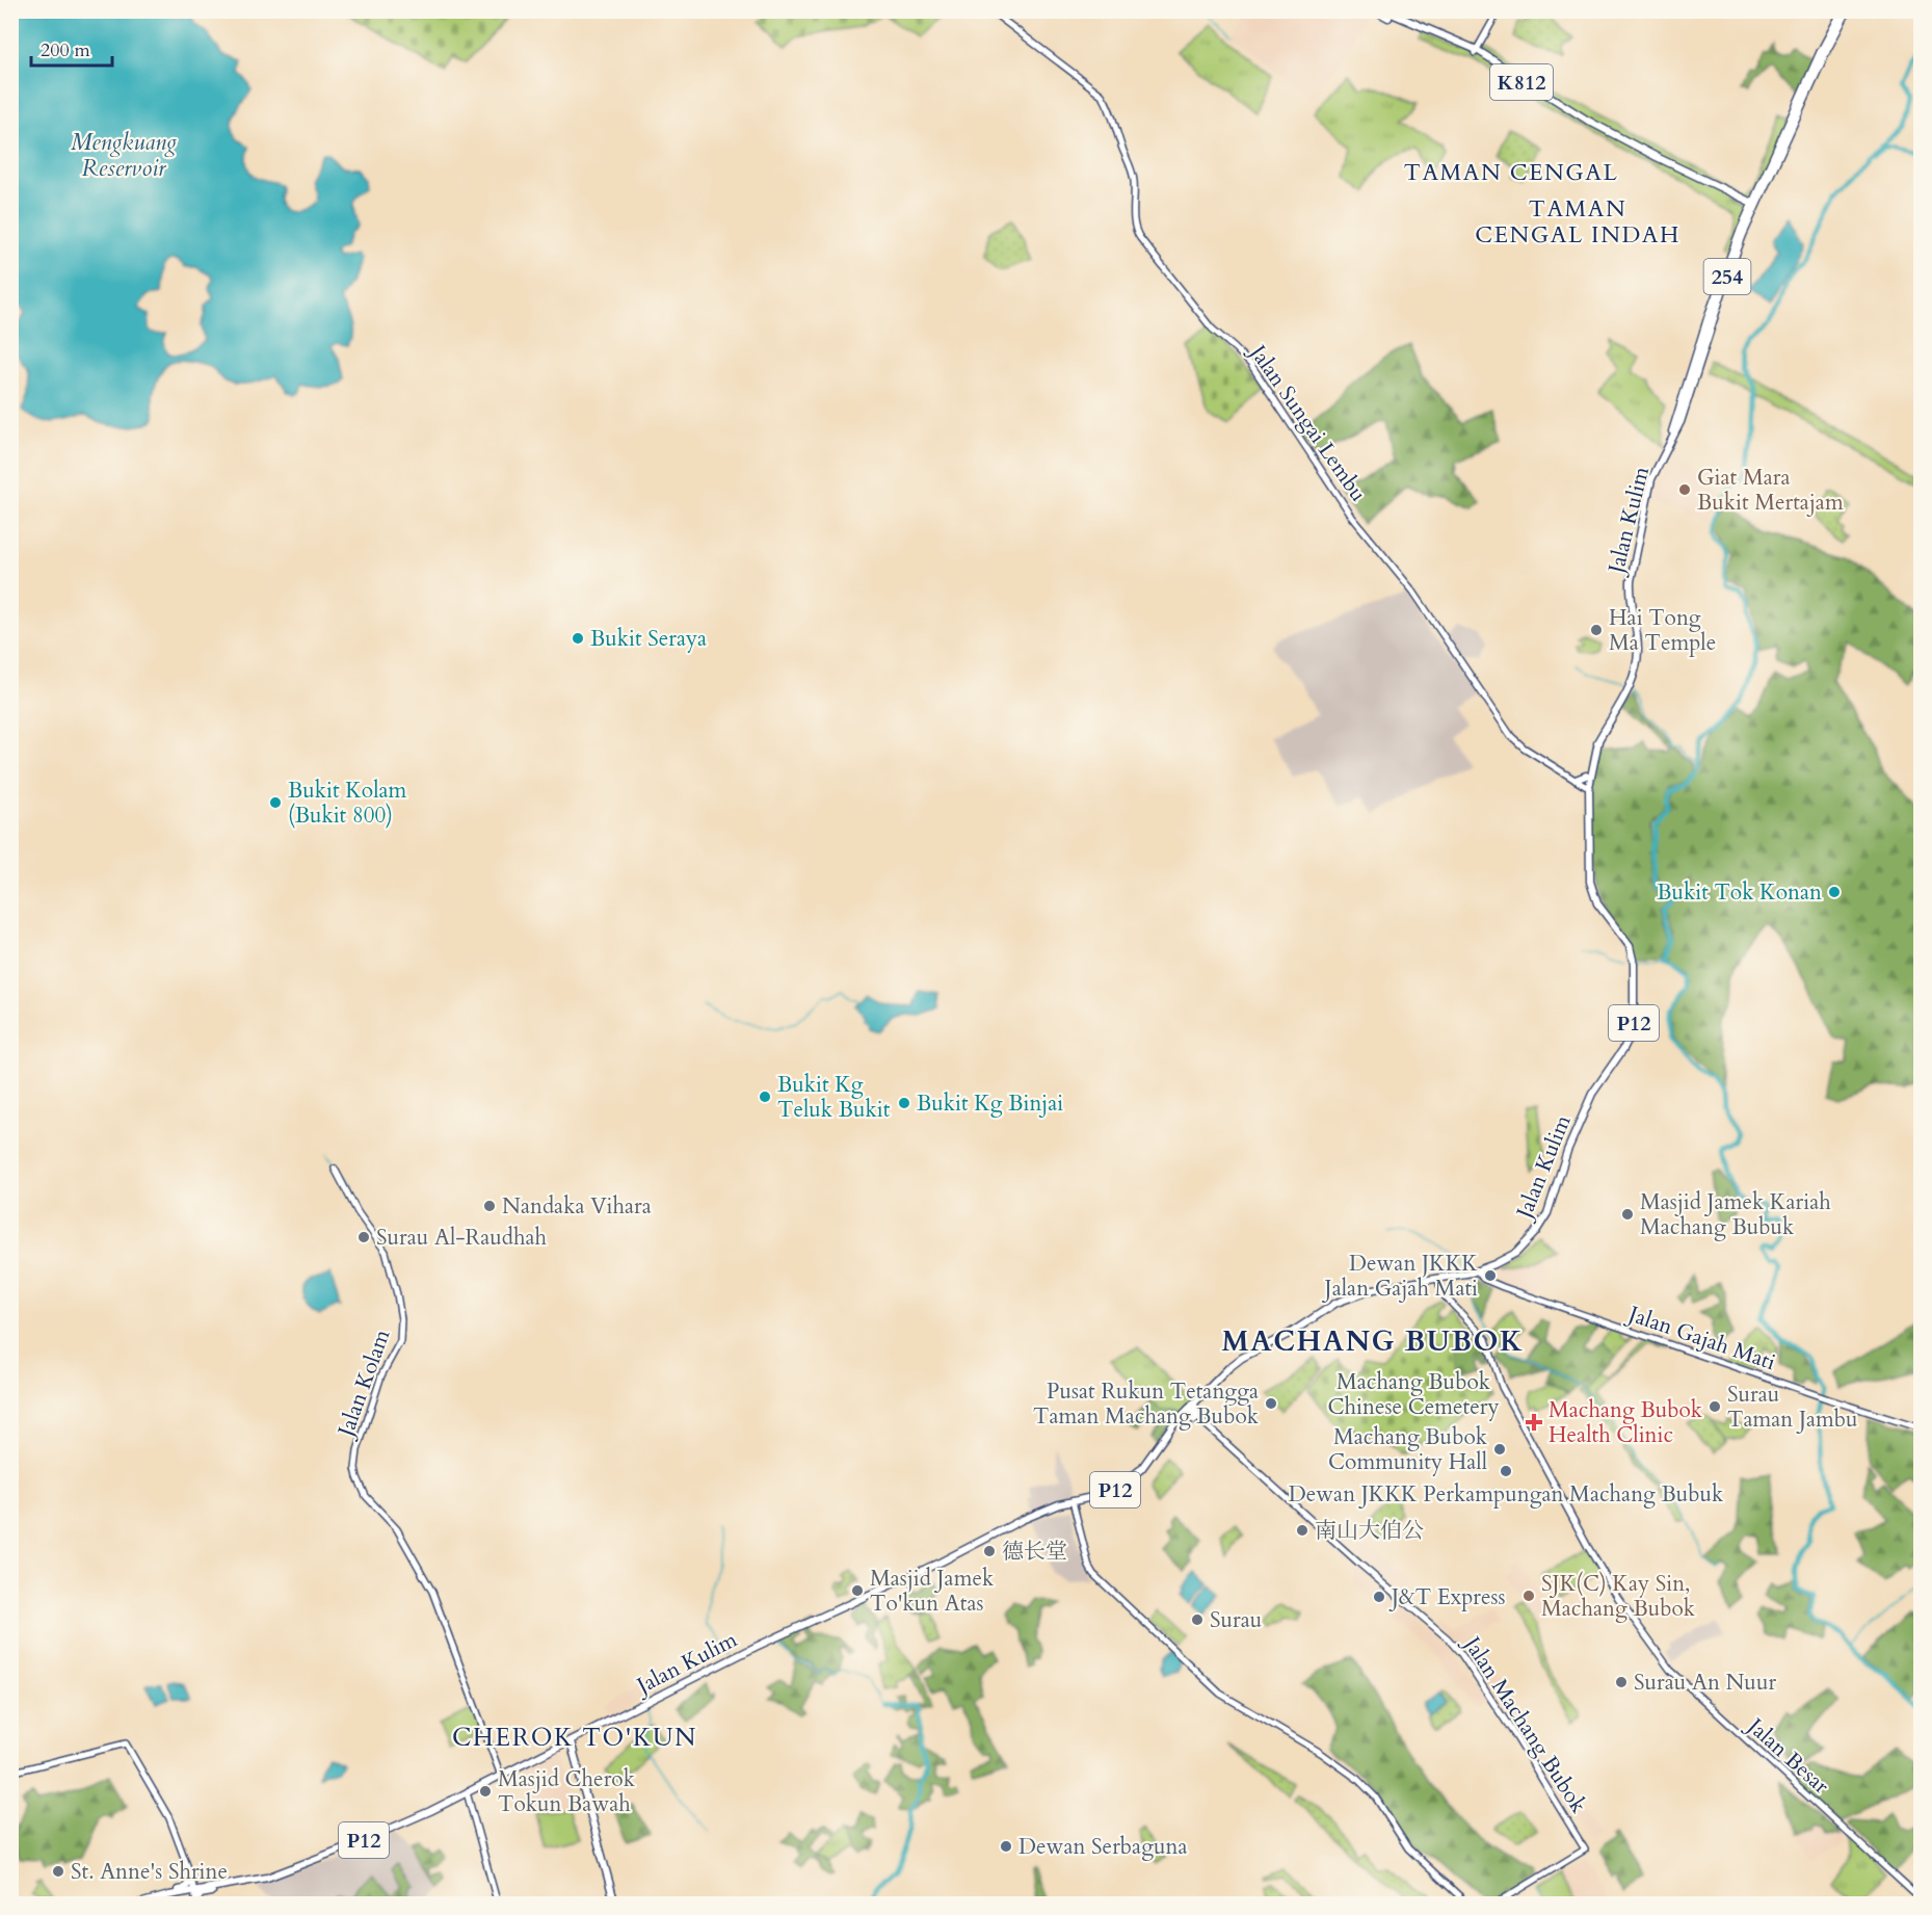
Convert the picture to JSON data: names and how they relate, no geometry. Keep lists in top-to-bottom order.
{
  "streets": {
    "main road": [
      "K812",
      "254",
      "Jalan Sungai Lembu",
      "Jalan Kulim",
      "P12",
      "Jalan Gajah Mati",
      "Jalan Kolam",
      "Jalan Machang Bubok",
      "Jalan Besar"
    ]
  },
  "crossings": [
    ["K812", "254"],
    ["254", "Jalan Kulim"],
    ["Jalan Sungai Lembu", "Jalan Kulim"],
    ["Jalan Kulim", "Jalan Gajah Mati"],
    ["Jalan Kulim", "Jalan Kolam"],
    ["Jalan Kulim", "Jalan Besar"]
  ],
  "districts": [
    "TAMAN CENGAL",
    "TAMAN CENGAL INDAH",
    "MACHANG BUBOK",
    "CHEROK TO'KUN"
  ],
  "water": ["Mengkuang Reservoir"],
  "parks": ["Machang Bubok Chinese Cemetery"],
  "places": {
    "other": [
      "Giat Mara Bukit Mertajam",
      "Hai Tong Ma Temple",
      "Bukit Seraya",
      "Bukit Kolam (Bukit 800)",
      "Bukit Tok Konan",
      "Bukit Kg Teluk Bukit",
      "Bukit Kg Binjai",
      "Nandaka Vihara",
      "Masjid Jamek Kariah Machang Bubuk",
      "Surau Al-Raudhah",
      "Dewan JKKK Jalan Gajah Mati",
      "Pusat Rukun Tetangga Taman Machang Bubok",
      "Surau Taman Jambu",
      "Machang Bubok Community Hall",
      "Dewan JKKK Perkampungan Machang Bubuk",
      "南山大伯公",
      "德长堂",
      "Masjid Jamek To'kun Atas",
      "SJK(C) Kay Sin, Machang Bubok",
      "J&T Express",
      "Surau",
      "Surau An Nuur",
      "Masjid Cherok Tokun Bawah",
      "Dewan Serbaguna",
      "St. Anne's Shrine"
    ],
    "health": ["Machang Bubok Health Clinic"]
  },
  "scale_bar": "200 m"
}
